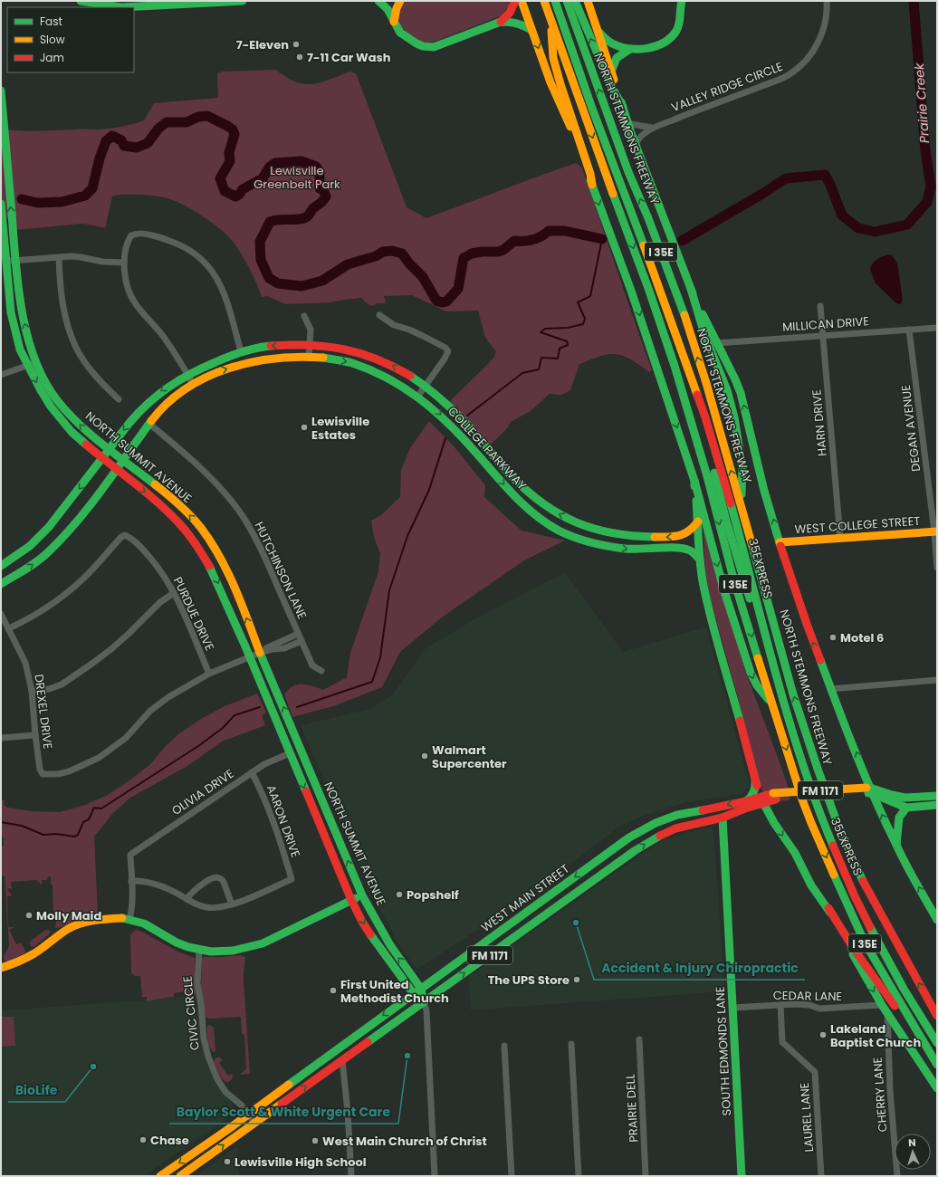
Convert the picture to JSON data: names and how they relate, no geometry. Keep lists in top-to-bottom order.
{
  "streets": {
    "main road": [
      "NORTH STEMMONS FREEWAY",
      "I 35E",
      "COLLEGE PARKWAY",
      "NORTH SUMMIT AVENUE",
      "WEST COLLEGE STREET",
      "35EXPRESS",
      "FM 1171",
      "WEST MAIN STREET",
      "SOUTH EDMONDS LANE"
    ],
    "street": [
      "VALLEY RIDGE CIRCLE",
      "MILLICAN DRIVE",
      "HARN DRIVE",
      "DEGAN AVENUE",
      "HUTCHINSON LANE",
      "PURDUE DRIVE",
      "DREXEL DRIVE",
      "OLIVIA DRIVE",
      "AARON DRIVE",
      "CEDAR LANE",
      "CIVIC CIRCLE",
      "CHERRY LANE",
      "PRAIRIE DELL",
      "LAUREL LANE"
    ]
  },
  "crossings": [
    ["VALLEY RIDGE CIRCLE", "NORTH STEMMONS FREEWAY"],
    ["NORTH STEMMONS FREEWAY", "MILLICAN DRIVE"],
    ["NORTH STEMMONS FREEWAY", "WEST COLLEGE STREET"],
    ["NORTH STEMMONS FREEWAY", "WEST MAIN STREET"],
    ["MILLICAN DRIVE", "HARN DRIVE"],
    ["MILLICAN DRIVE", "DEGAN AVENUE"],
    ["HARN DRIVE", "WEST COLLEGE STREET"],
    ["DEGAN AVENUE", "WEST COLLEGE STREET"],
    ["COLLEGE PARKWAY", "NORTH SUMMIT AVENUE"],
    ["COLLEGE PARKWAY", "HUTCHINSON LANE"],
    ["NORTH SUMMIT AVENUE", "OLIVIA DRIVE"],
    ["NORTH SUMMIT AVENUE", "WEST MAIN STREET"],
    ["PURDUE DRIVE", "DREXEL DRIVE"],
    ["OLIVIA DRIVE", "AARON DRIVE"],
    ["WEST MAIN STREET", "CIVIC CIRCLE"],
    ["WEST MAIN STREET", "SOUTH EDMONDS LANE"],
    ["CEDAR LANE", "SOUTH EDMONDS LANE"],
    ["CEDAR LANE", "CHERRY LANE"],
    ["CEDAR LANE", "LAUREL LANE"]
  ],
  "water": ["Prairie Creek"],
  "parks": ["Lewisville Greenbelt Park"],
  "places": [
    "7-Eleven",
    "7-11 Car Wash",
    "Lewisville Estates",
    "Motel 6",
    "Walmart Supercenter",
    "Popshelf",
    "Molly Maid",
    "Accident & Injury Chiropractic",
    "The UPS Store",
    "First United Methodist Church",
    "Lakeland Baptist Church",
    "Baylor Scott & White Urgent Care",
    "BioLife",
    "Chase",
    "West Main Church of Christ",
    "Lewisville High School"
  ],
  "legend": ["Fast", "Slow", "Jam"],
  "north": "top"
}
